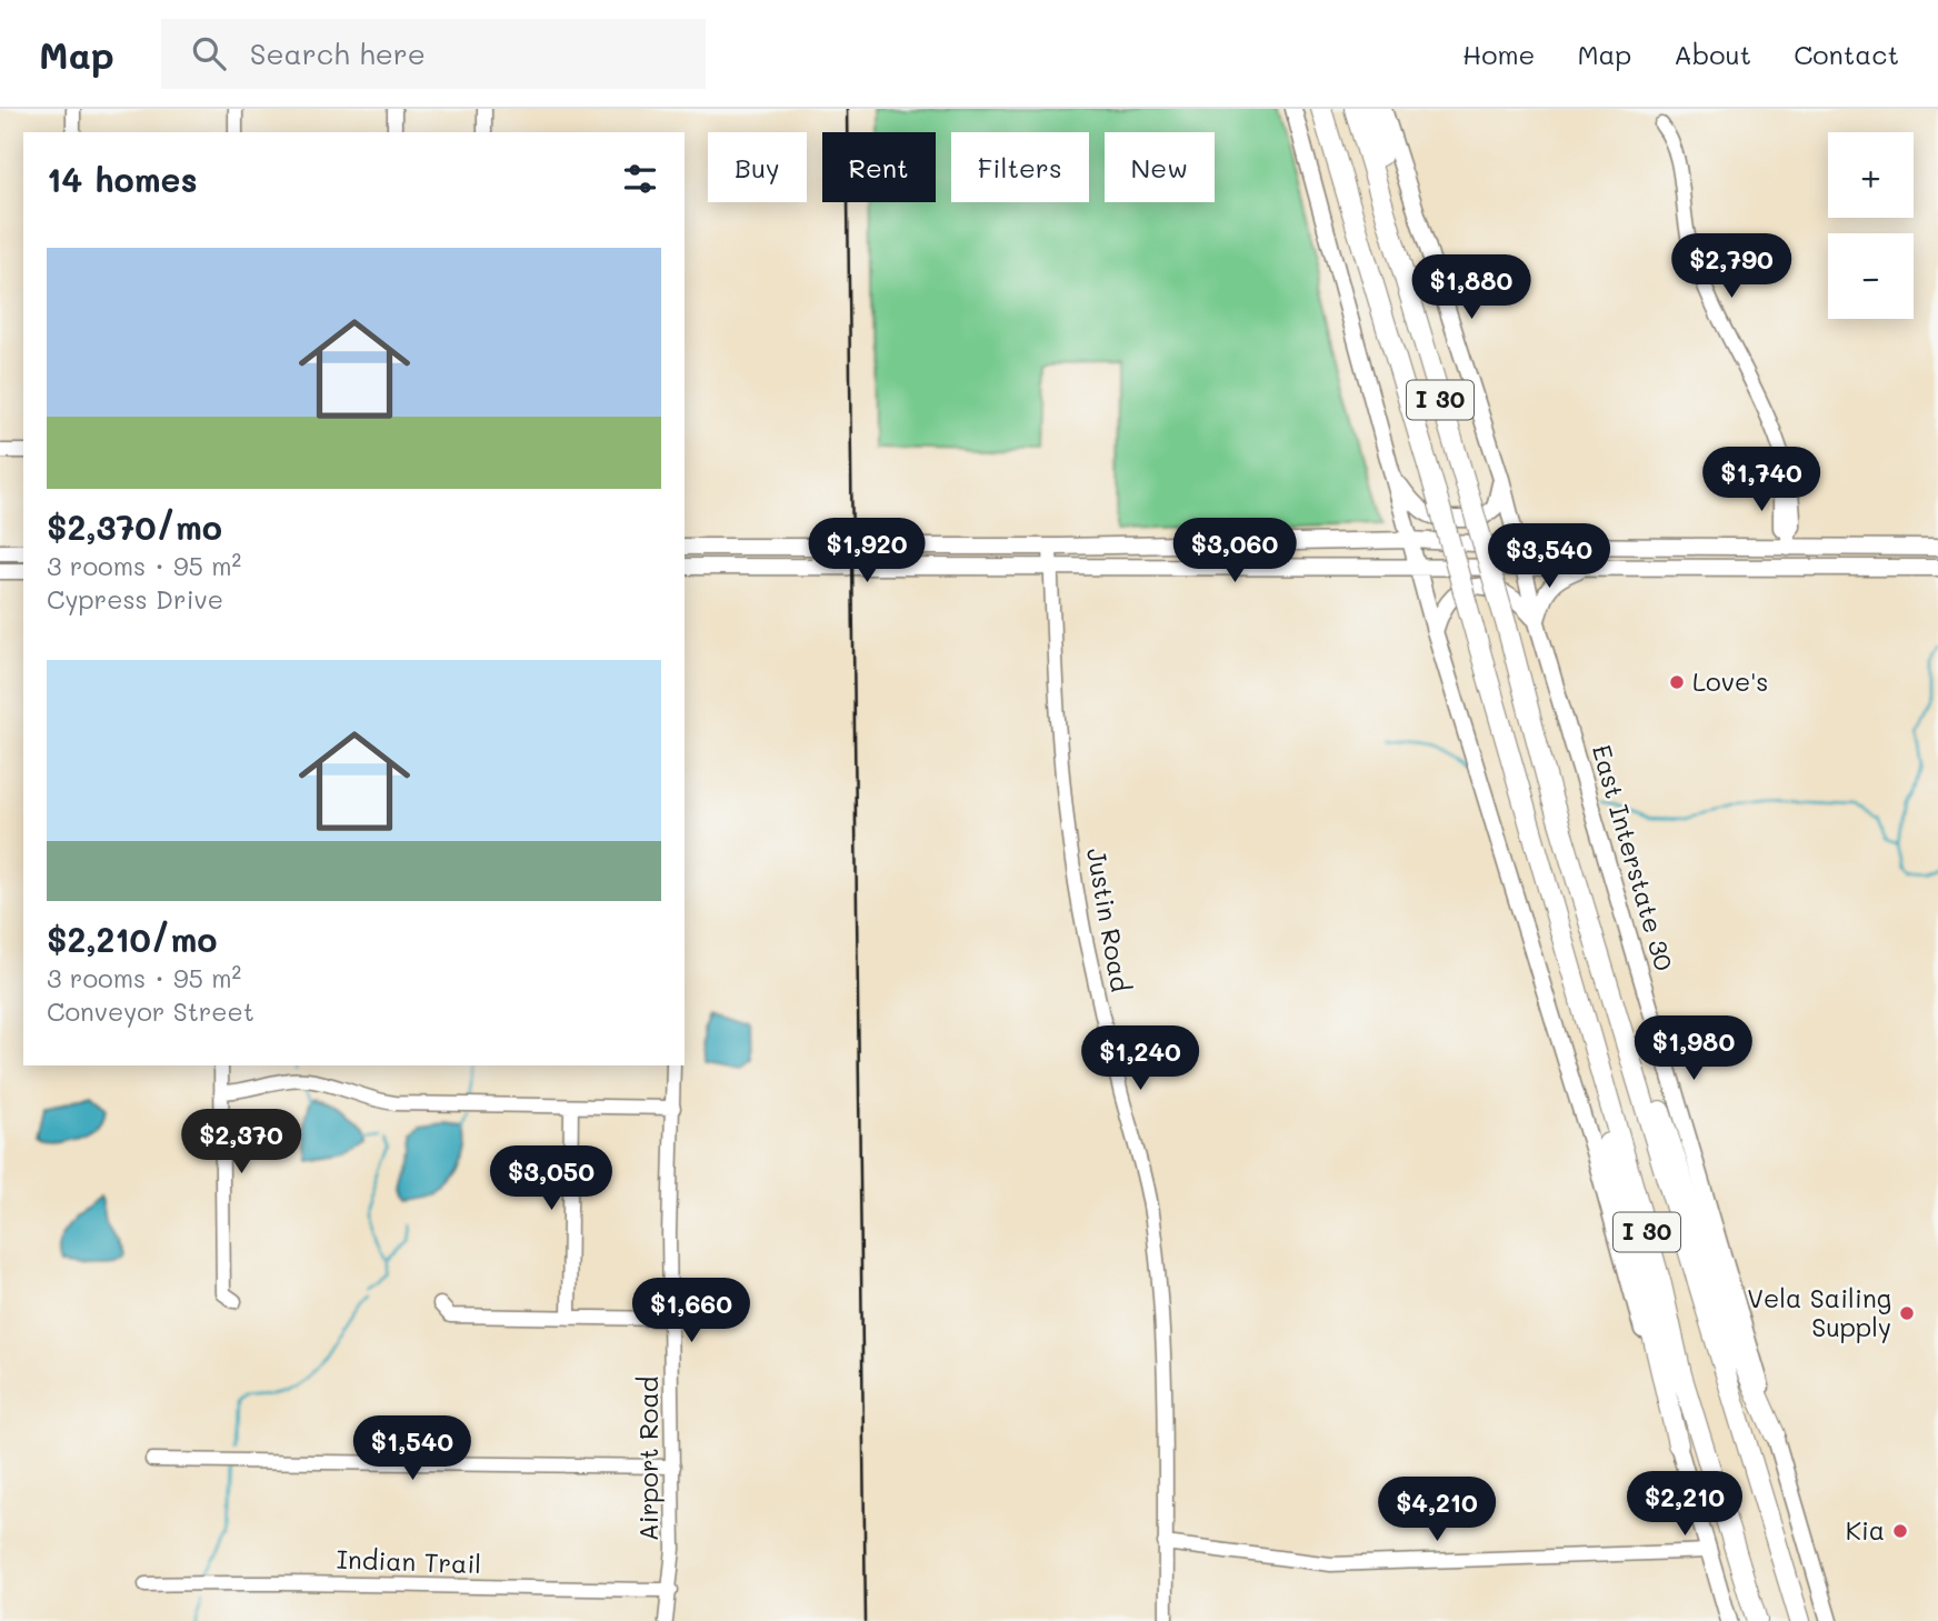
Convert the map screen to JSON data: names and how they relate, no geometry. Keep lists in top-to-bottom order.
{
  "streets": {
    "highway": ["I 30"],
    "main road": ["East Interstate 30"],
    "street": ["Justin Road", "Airport Road", "Indian Trail"]
  },
  "crossings": [
    ["Airport Road", "Indian Trail"]
  ],
  "places": ["Love's", "Vela Sailing Supply", "Kia"],
  "page": {
    "header": "Map",
    "search": "Search here",
    "nav": [
      "Home",
      "Map",
      "About",
      "Contact"
    ],
    "map_buttons": ["+", "−"],
    "chip": [
      "Buy",
      "Rent",
      "Filters",
      "New"
    ],
    "heading": "14 homes",
    "list": [
      {
        "name": "$2,370/mo",
        "note": "3 rooms · 95 m² · Cypress Drive"
      },
      {
        "name": "$2,210/mo",
        "note": "3 rooms · 95 m² · Conveyor Street"
      }
    ],
    "price": [
      "$2,790",
      "$1,880",
      "$1,740",
      "$1,920",
      "$3,060",
      "$3,540",
      "$1,980",
      "$1,240",
      "$2,370",
      "$3,050",
      "$1,660",
      "$1,540",
      "$2,210",
      "$4,210"
    ]
  }
}
